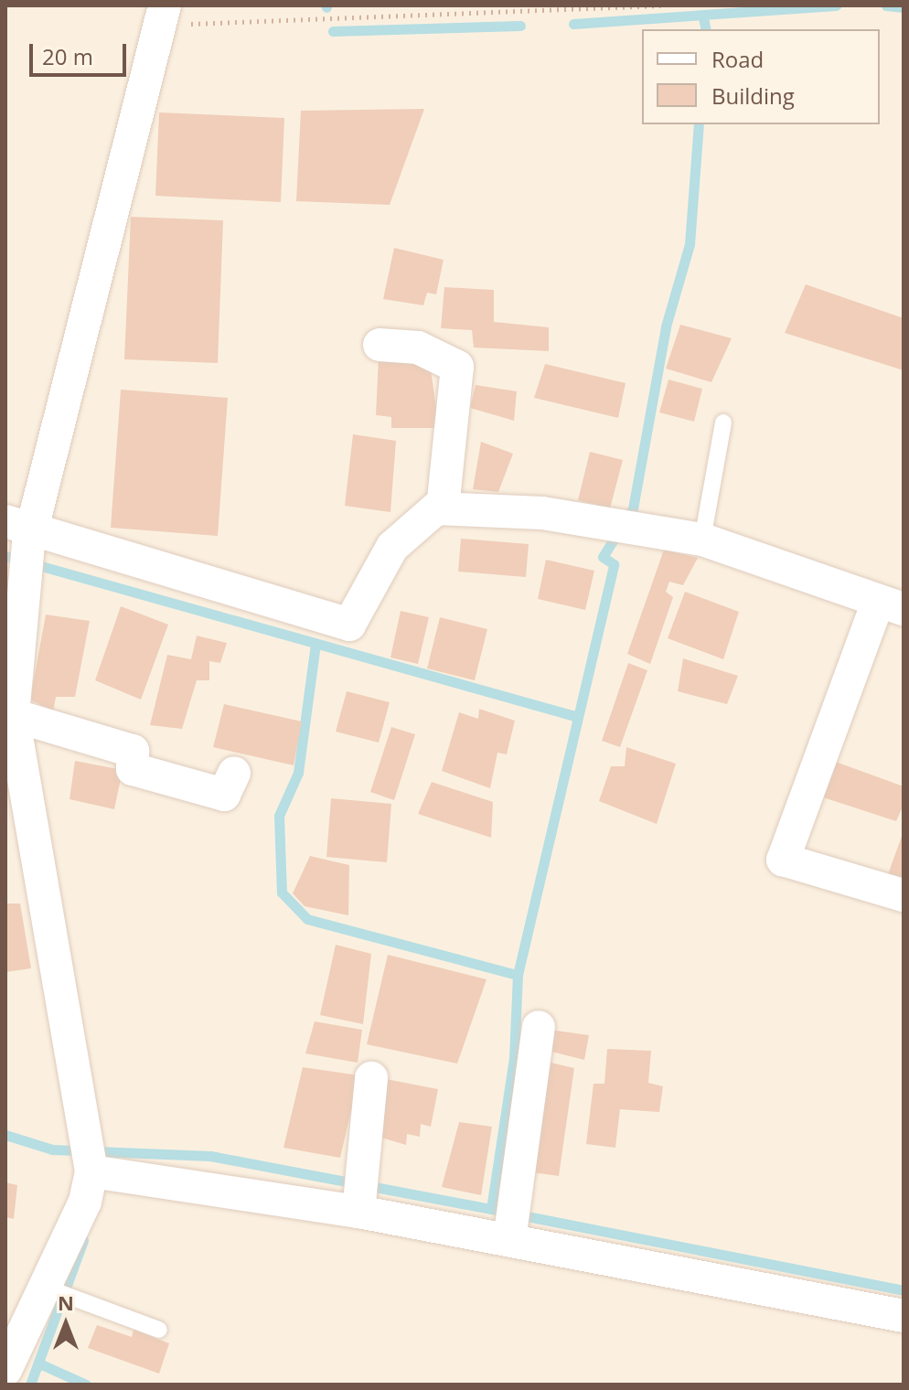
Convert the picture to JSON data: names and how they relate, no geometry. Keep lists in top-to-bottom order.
{
  "legend": ["Road", "Building"],
  "scale_bar": "20 m",
  "north": "top"
}
